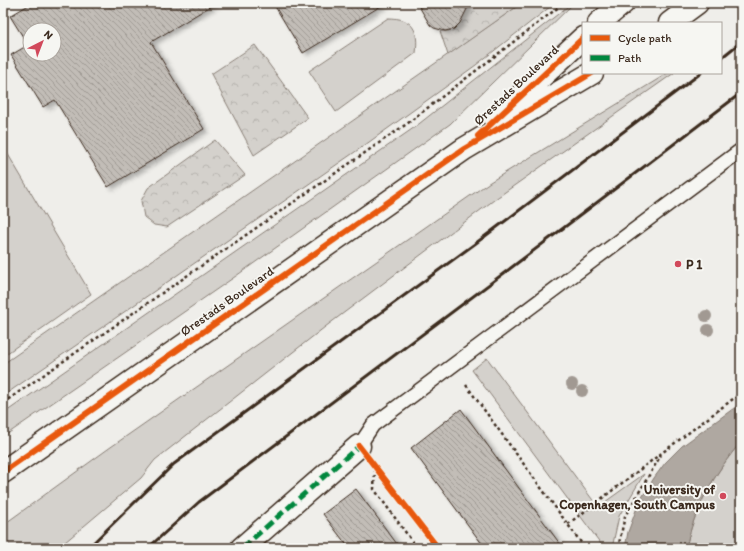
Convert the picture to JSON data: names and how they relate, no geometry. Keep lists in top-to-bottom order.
{
  "streets": {
    "street": ["Ørestads Boulevard"]
  },
  "places": ["P 1", "University of Copenhagen, South Campus"],
  "legend": ["Cycle path", "Path"],
  "north": "top right"
}
